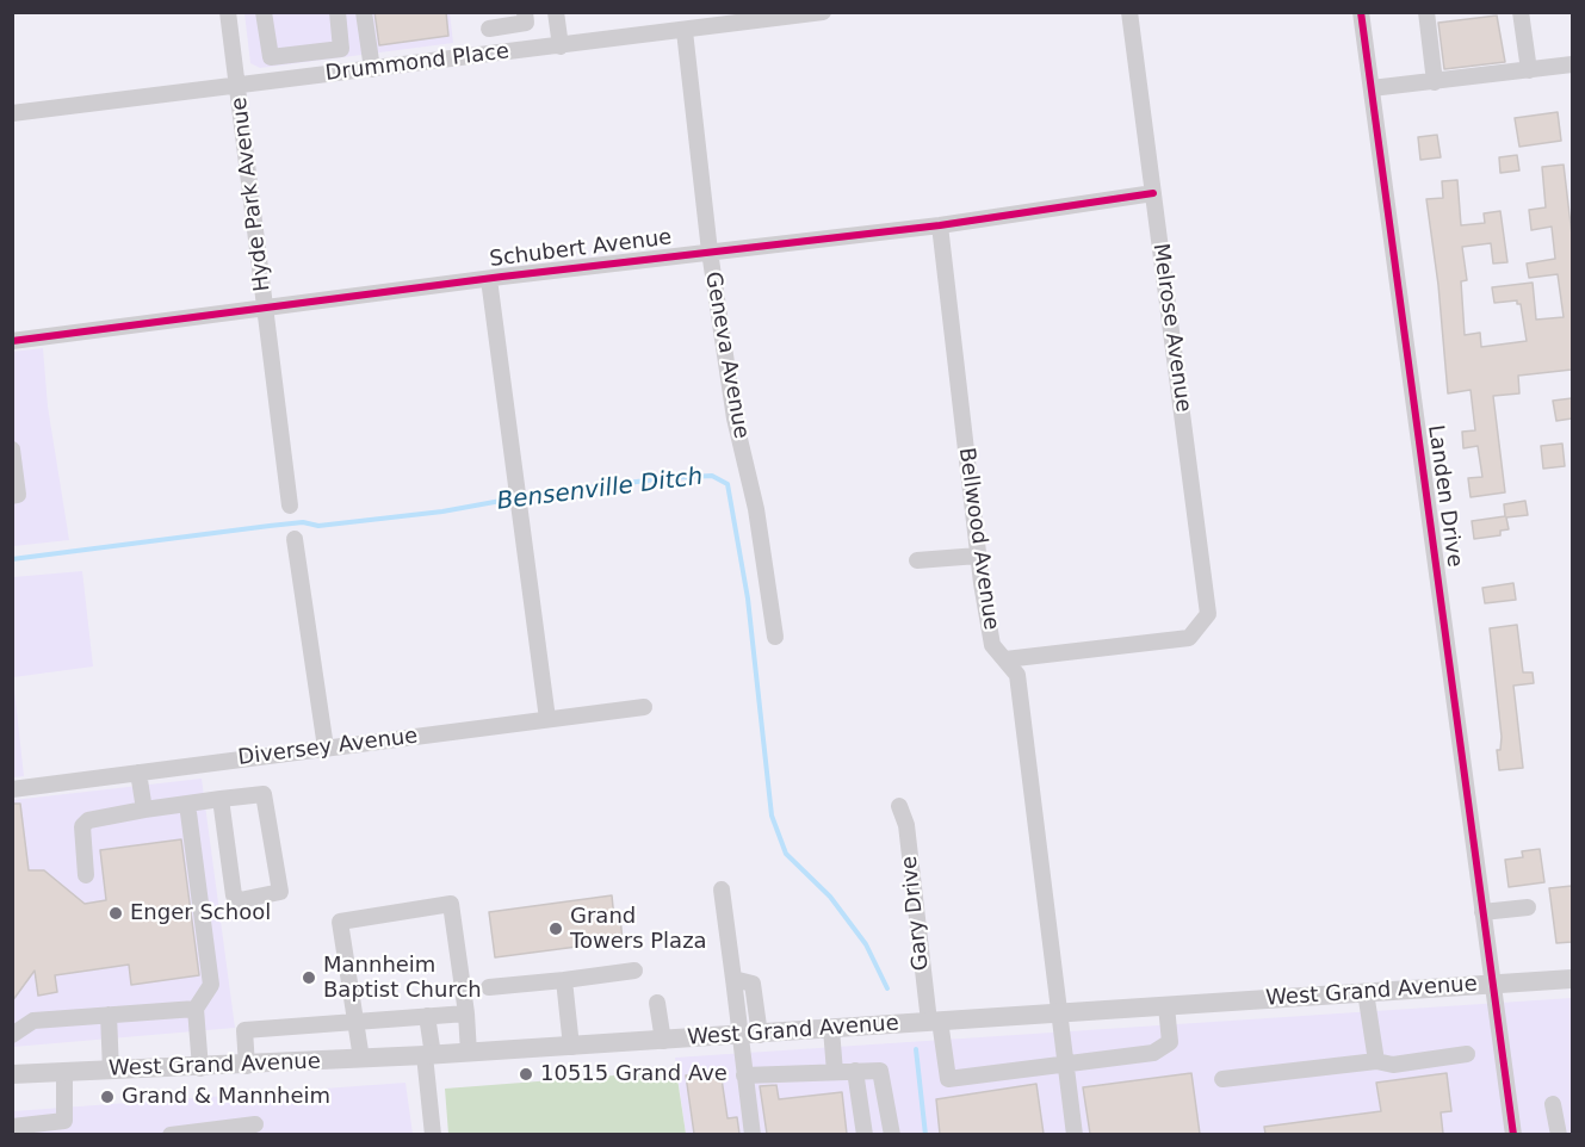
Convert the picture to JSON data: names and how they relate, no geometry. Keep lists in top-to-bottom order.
{
  "streets": {
    "main road": ["West Grand Avenue"],
    "street": [
      "Drummond Place",
      "Hyde Park Avenue",
      "Schubert Avenue",
      "Melrose Avenue",
      "Geneva Avenue",
      "Landen Drive",
      "Bellwood Avenue",
      "Diversey Avenue",
      "Gary Drive"
    ]
  },
  "crossings": [
    ["Drummond Place", "Hyde Park Avenue"],
    ["Drummond Place", "Geneva Avenue"],
    ["Hyde Park Avenue", "Schubert Avenue"],
    ["Schubert Avenue", "Melrose Avenue"],
    ["Schubert Avenue", "Geneva Avenue"],
    ["Schubert Avenue", "Bellwood Avenue"],
    ["Melrose Avenue", "Bellwood Avenue"],
    ["Landen Drive", "West Grand Avenue"],
    ["Bellwood Avenue", "Gary Drive"],
    ["Bellwood Avenue", "West Grand Avenue"],
    ["Gary Drive", "West Grand Avenue"]
  ],
  "water": ["Bensenville Ditch"],
  "places": [
    "Enger School",
    "Grand Towers Plaza",
    "Mannheim Baptist Church",
    "10515 Grand Ave",
    "Grand & Mannheim"
  ]
}
